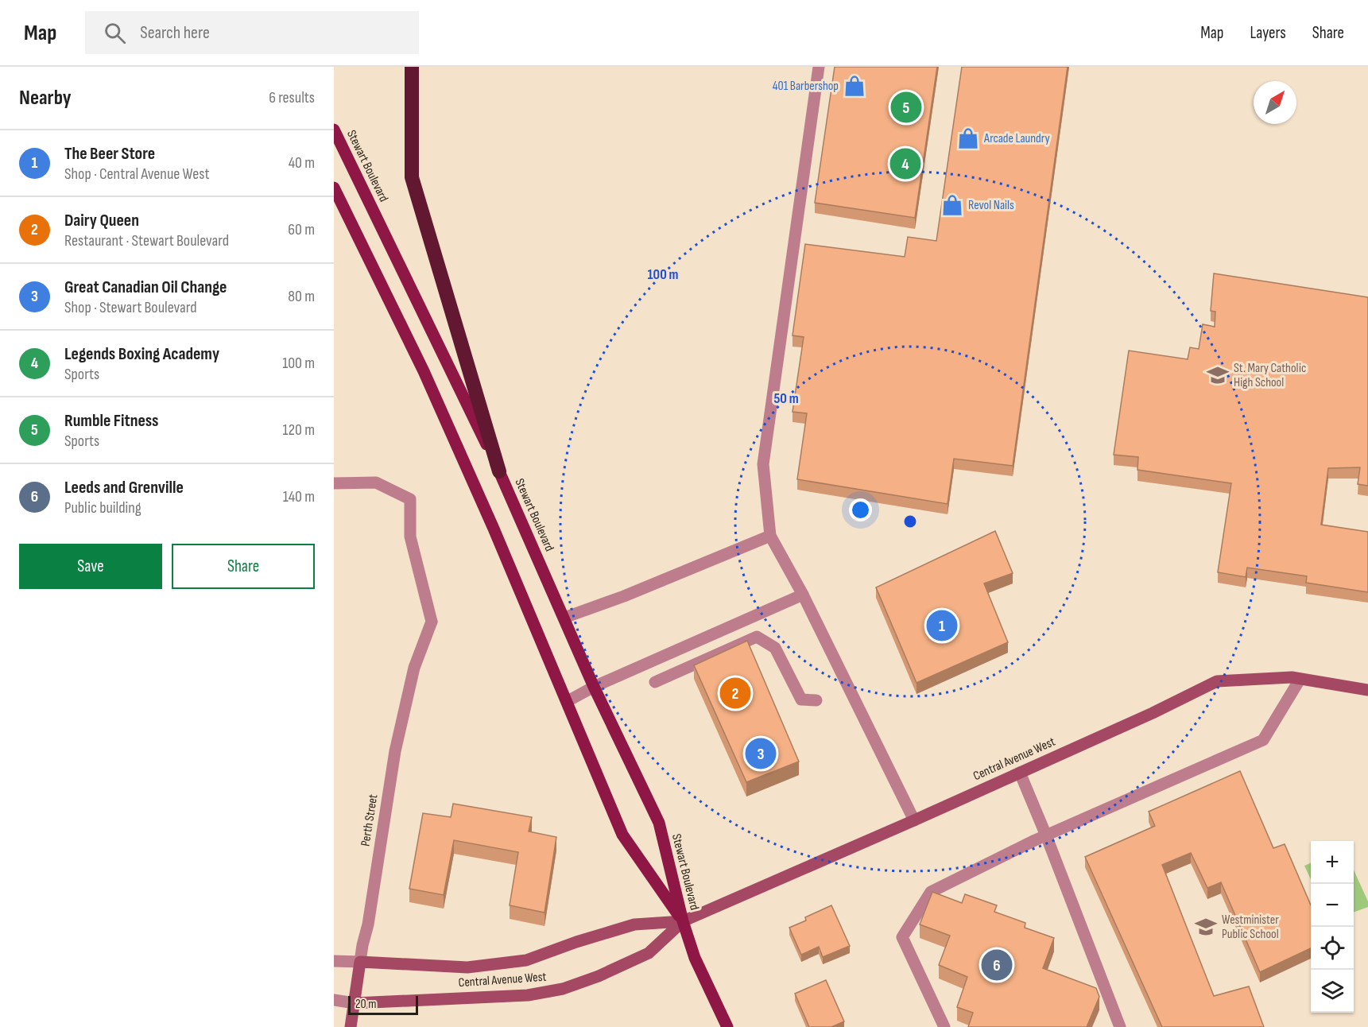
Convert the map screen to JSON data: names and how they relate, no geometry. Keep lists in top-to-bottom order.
{
  "streets": {
    "main road": ["Stewart Boulevard"],
    "street": ["Central Avenue West", "Perth Street"]
  },
  "crossings": [
    ["Stewart Boulevard", "Central Avenue West"],
    ["Central Avenue West", "Perth Street"]
  ],
  "places": {
    "shop": ["401 Barbershop", "Arcade Laundry", "Revol Nails"],
    "school or university": ["St. Mary Catholic High School", "Westminister Public School"]
  },
  "scale_bar": "20 m",
  "north": "top right",
  "page": {
    "header": "Map",
    "search": "Search here",
    "nav": ["Map", "Layers", "Share"],
    "heading": ["Nearby", "6 results"],
    "pins": [
      "5",
      "4",
      "1",
      "2",
      "3",
      "6"
    ],
    "list": [
      {
        "mark": "1",
        "name": "The Beer Store",
        "note": "Shop · Central Avenue West",
        "value": "40 m"
      },
      {
        "mark": "2",
        "name": "Dairy Queen",
        "note": "Restaurant · Stewart Boulevard",
        "value": "60 m"
      },
      {
        "mark": "3",
        "name": "Great Canadian Oil Change",
        "note": "Shop · Stewart Boulevard",
        "value": "80 m"
      },
      {
        "mark": "4",
        "name": "Legends Boxing Academy",
        "note": "Sports",
        "value": "100 m"
      },
      {
        "mark": "5",
        "name": "Rumble Fitness",
        "note": "Sports",
        "value": "120 m"
      },
      {
        "mark": "6",
        "name": "Leeds and Grenville",
        "note": "Public building",
        "value": "140 m"
      }
    ],
    "buttons": ["Save", "Share"],
    "map_buttons": ["+", "−"],
    "scale": "20 m"
  },
  "rings": ["100 m", "50 m"]
}
